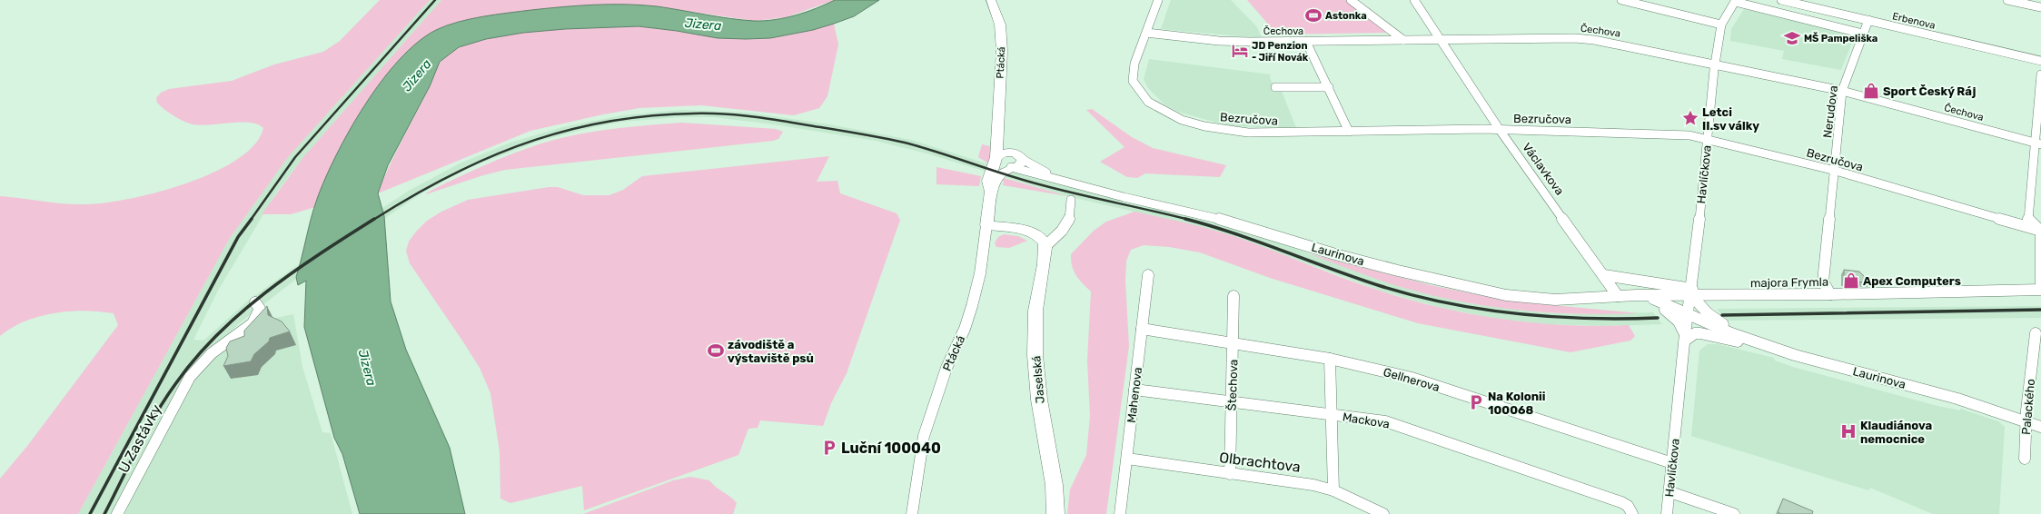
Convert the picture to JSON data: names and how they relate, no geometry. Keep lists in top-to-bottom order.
{
  "streets": {
    "street": [
      "Erbenova",
      "Čechova",
      "Ptácká",
      "Nerudova",
      "Bezručova",
      "Václavkova",
      "Havlíčkova",
      "Laurinova",
      "majora Frymla",
      "Jaselská",
      "Gellnerova",
      "Štechova",
      "Mahenova",
      "Palackého",
      "Mackova",
      "U Zastávky",
      "Olbrachtova"
    ]
  },
  "crossings": [
    ["Erbenova", "Nerudova"],
    ["Čechova", "Nerudova"],
    ["Čechova", "Bezručova"],
    ["Čechova", "Václavkova"],
    ["Čechova", "Havlíčkova"],
    ["Ptácká", "Laurinova"],
    ["Nerudova", "Bezručova"],
    ["Nerudova", "majora Frymla"],
    ["Bezručova", "Václavkova"],
    ["Bezručova", "Havlíčkova"],
    ["Václavkova", "Laurinova"],
    ["Havlíčkova", "Laurinova"],
    ["Havlíčkova", "majora Frymla"],
    ["Havlíčkova", "Gellnerova"],
    ["Laurinova", "Palackého"],
    ["Gellnerova", "Štechova"],
    ["Gellnerova", "Mahenova"],
    ["Štechova", "Mackova"],
    ["Štechova", "Olbrachtova"],
    ["Mahenova", "Mackova"],
    ["Mahenova", "Olbrachtova"]
  ],
  "water": ["Jizera"],
  "places": {
    "sports": ["Astonka", "závodiště a výstaviště psů"],
    "school or university": ["MŠ Pampeliška"],
    "hotel": ["JD Penzion - Jiří Novák"],
    "shop": ["Sport Český Ráj", "Apex Computers"],
    "place": ["Letci II.sv války"],
    "parking": ["Na Kolonii 100068", "Luční 100040"],
    "hospital": ["Klaudiánova nemocnice"]
  }
}
